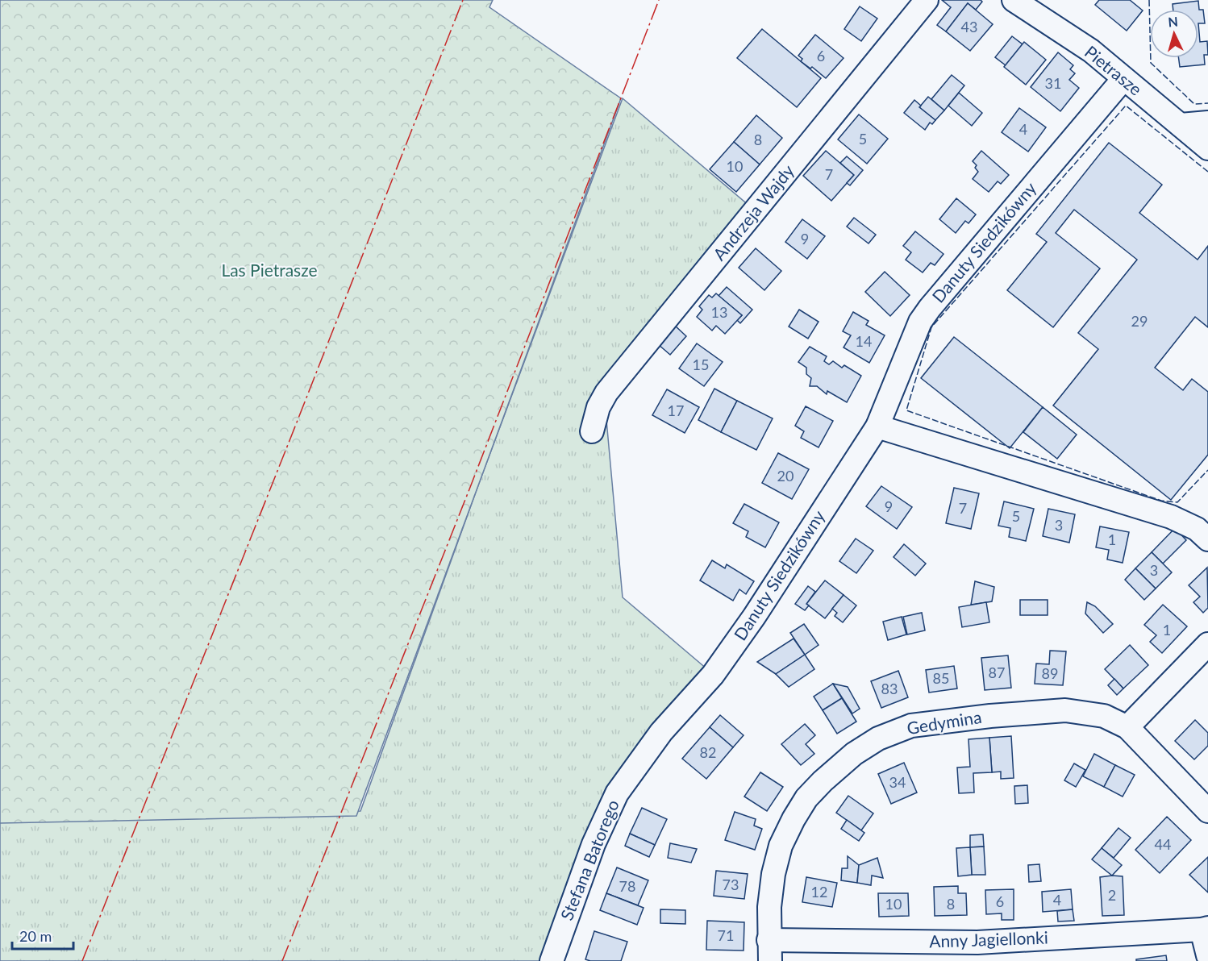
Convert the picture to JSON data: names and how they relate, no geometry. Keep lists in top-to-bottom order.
{
  "streets": {
    "street": [
      "Pietrasze",
      "Andrzeja Wajdy",
      "Danuty Siedzikówny",
      "Gedymina",
      "Stefana Batorego",
      "Anny Jagiellonki"
    ]
  },
  "crossings": [
    ["Pietrasze", "Danuty Siedzikówny"],
    ["Danuty Siedzikówny", "Stefana Batorego"],
    ["Gedymina", "Anny Jagiellonki"]
  ],
  "parks": ["Las Pietrasze"],
  "house_numbers": [
    "43",
    "6",
    "31",
    "4",
    "5",
    "8",
    "10",
    "7",
    "9",
    "13",
    "29",
    "14",
    "15",
    "17",
    "20",
    "9",
    "7",
    "5",
    "3",
    "1",
    "3",
    "1",
    "87",
    "89",
    "85",
    "83",
    "82",
    "34",
    "44",
    "73",
    "78",
    "12",
    "2",
    "4",
    "6",
    "10",
    "8",
    "71"
  ],
  "scale_bar": "20 m",
  "north": "top"
}
